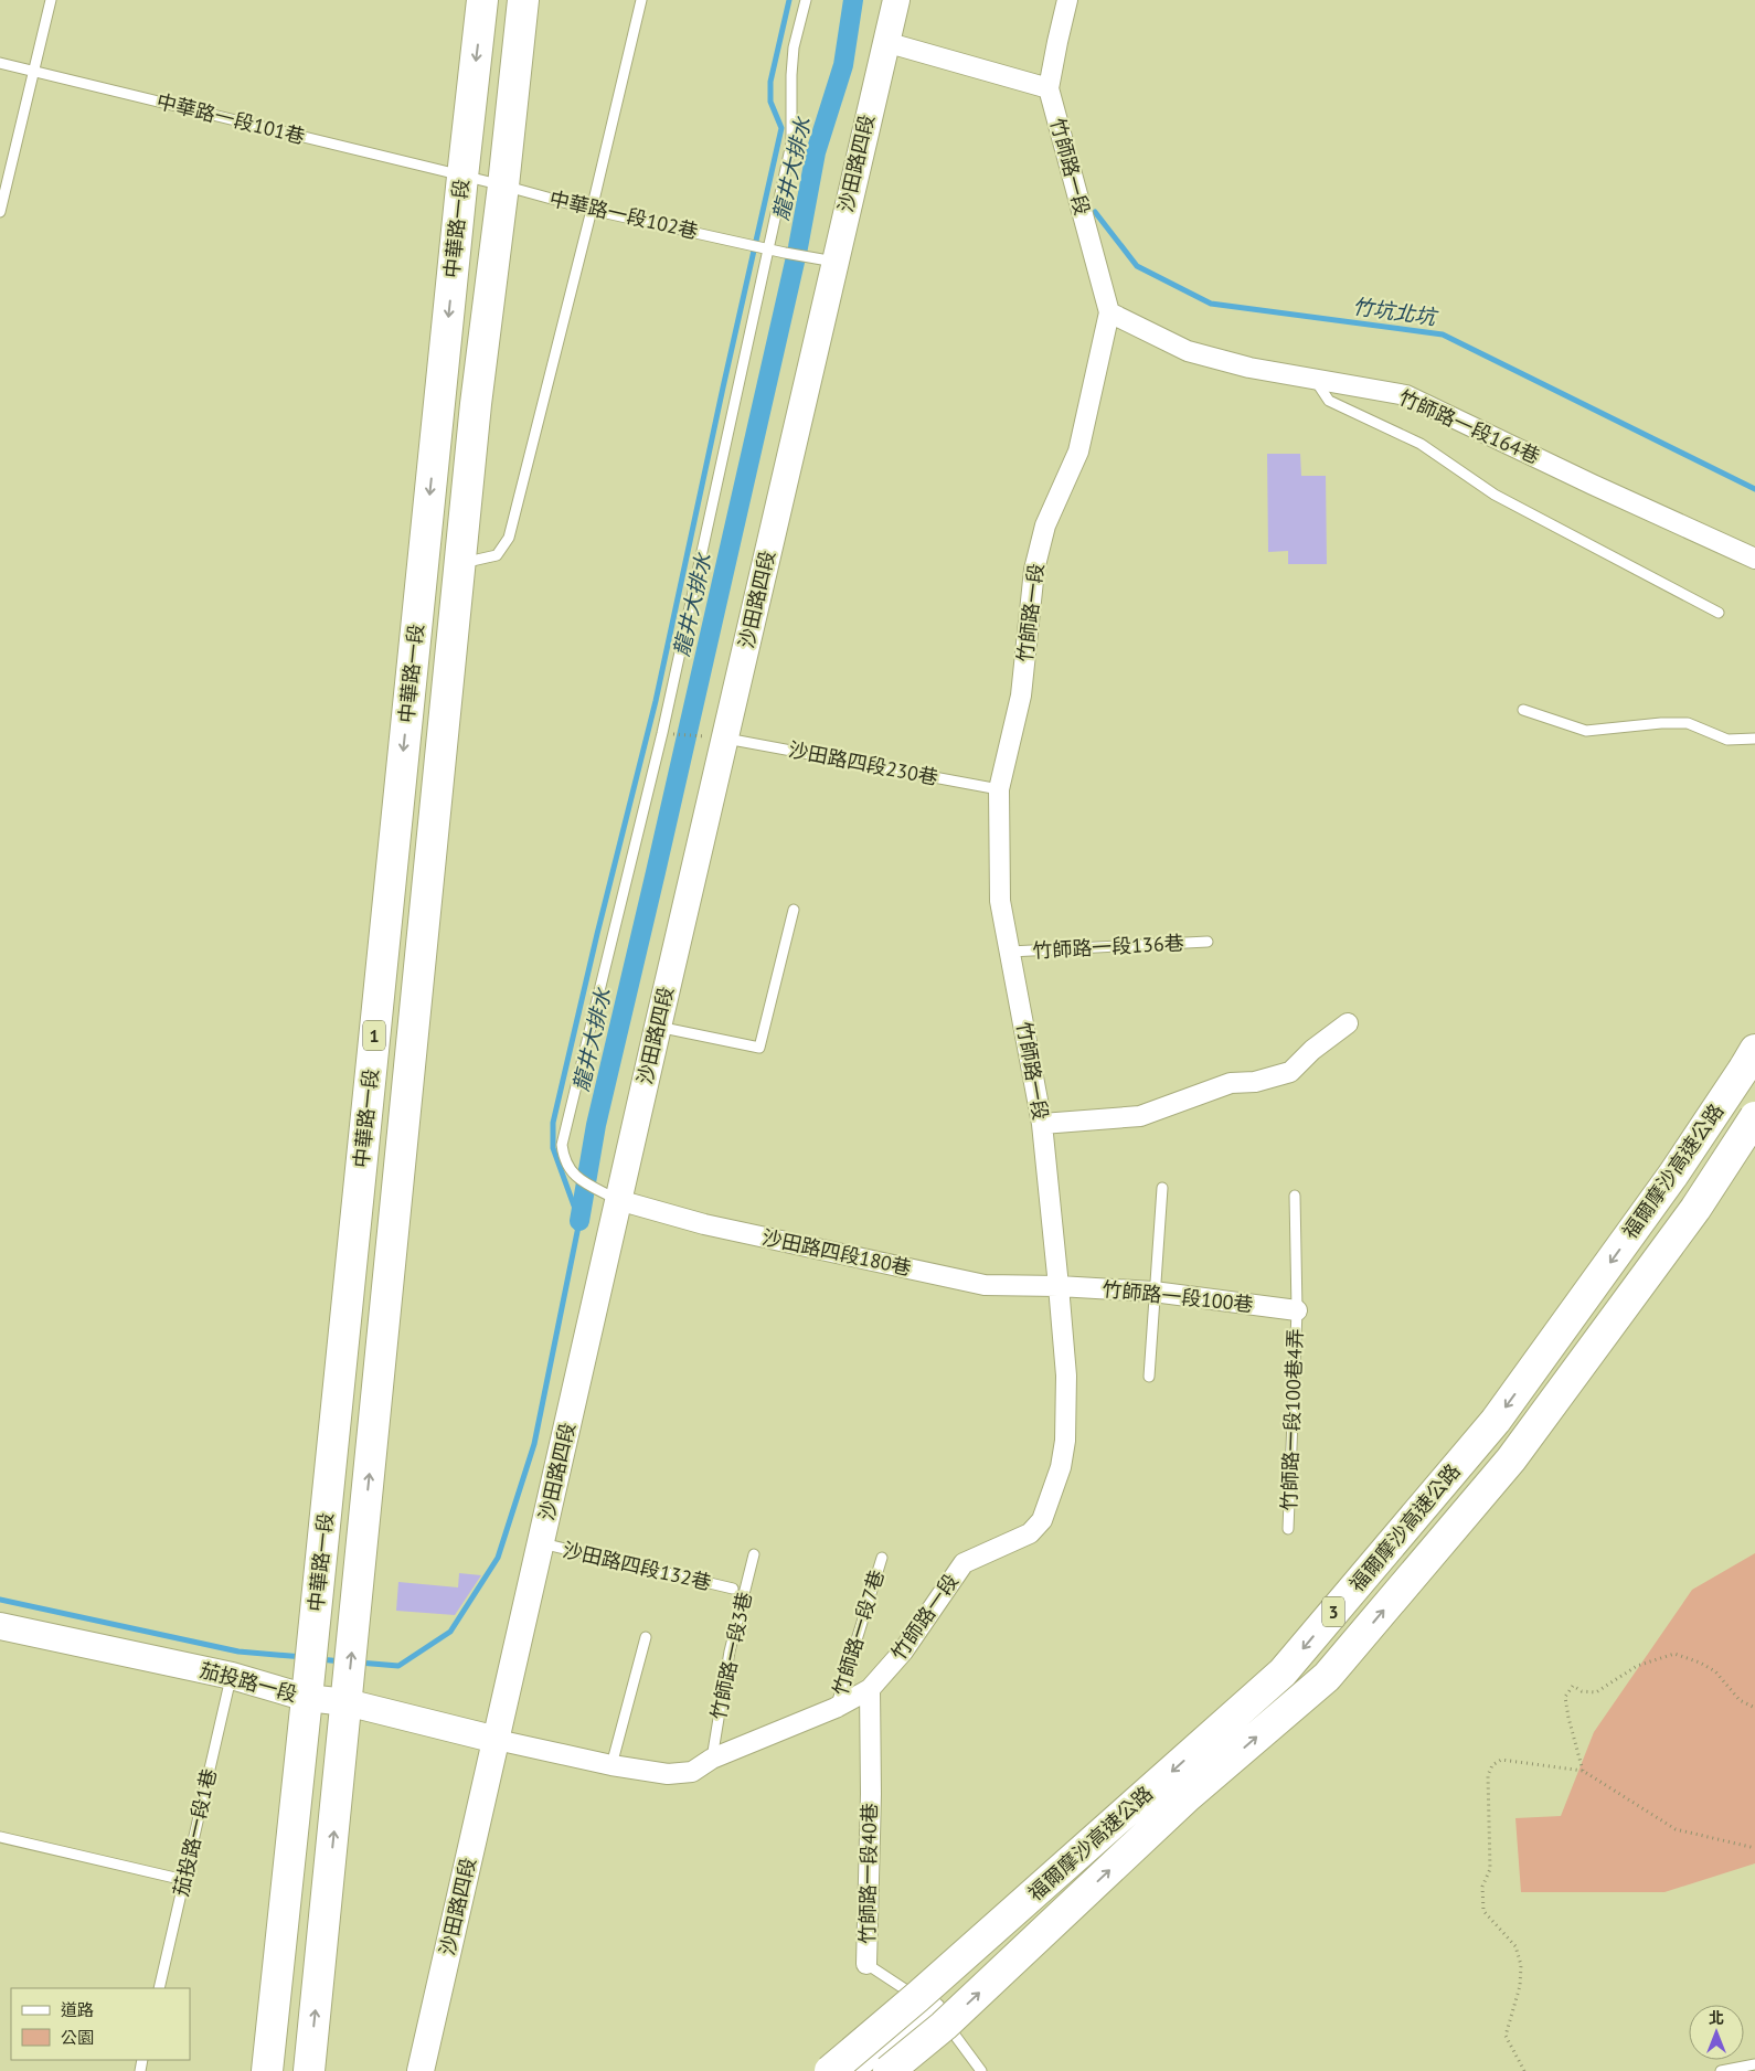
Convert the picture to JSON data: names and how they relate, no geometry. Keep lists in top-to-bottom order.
{
  "streets": {
    "main road": [
      "中華路一段",
      "1",
      "福爾摩沙高速公路",
      "3"
    ],
    "street": [
      "沙田路四段",
      "竹師路一段",
      "竹師路一段164巷",
      "沙田路四段180巷",
      "竹師路一段100巷",
      "茄投路一段",
      "竹師路一段40巷"
    ],
    "lane": [
      "中華路一段101巷",
      "中華路一段102巷",
      "沙田路四段230巷",
      "竹師路一段136巷",
      "竹師路一段100巷4弄",
      "沙田路四段132巷",
      "竹師路一段7巷",
      "竹師路一段3巷",
      "茄投路一段1巷"
    ]
  },
  "crossings": [
    ["中華路一段101巷", "中華路一段102巷"],
    ["中華路一段101巷", "中華路一段"],
    ["沙田路四段", "竹師路一段"],
    ["沙田路四段", "中華路一段102巷"],
    ["沙田路四段", "沙田路四段230巷"],
    ["沙田路四段", "沙田路四段180巷"],
    ["沙田路四段", "沙田路四段132巷"],
    ["沙田路四段", "茄投路一段"],
    ["竹師路一段", "竹師路一段164巷"],
    ["竹師路一段", "沙田路四段230巷"],
    ["竹師路一段", "竹師路一段136巷"],
    ["竹師路一段", "沙田路四段180巷"],
    ["竹師路一段", "竹師路一段100巷"],
    ["竹師路一段", "竹師路一段7巷"],
    ["竹師路一段", "竹師路一段3巷"],
    ["竹師路一段", "茄投路一段"],
    ["竹師路一段", "竹師路一段40巷"],
    ["中華路一段102巷", "中華路一段"],
    ["中華路一段", "茄投路一段"],
    ["沙田路四段180巷", "竹師路一段100巷"],
    ["竹師路一段100巷", "竹師路一段100巷4弄"],
    ["茄投路一段", "茄投路一段1巷"]
  ],
  "water": ["龍井大排水", "竹坑北坑"],
  "legend": ["道路", "公園"],
  "north": "top"
}
